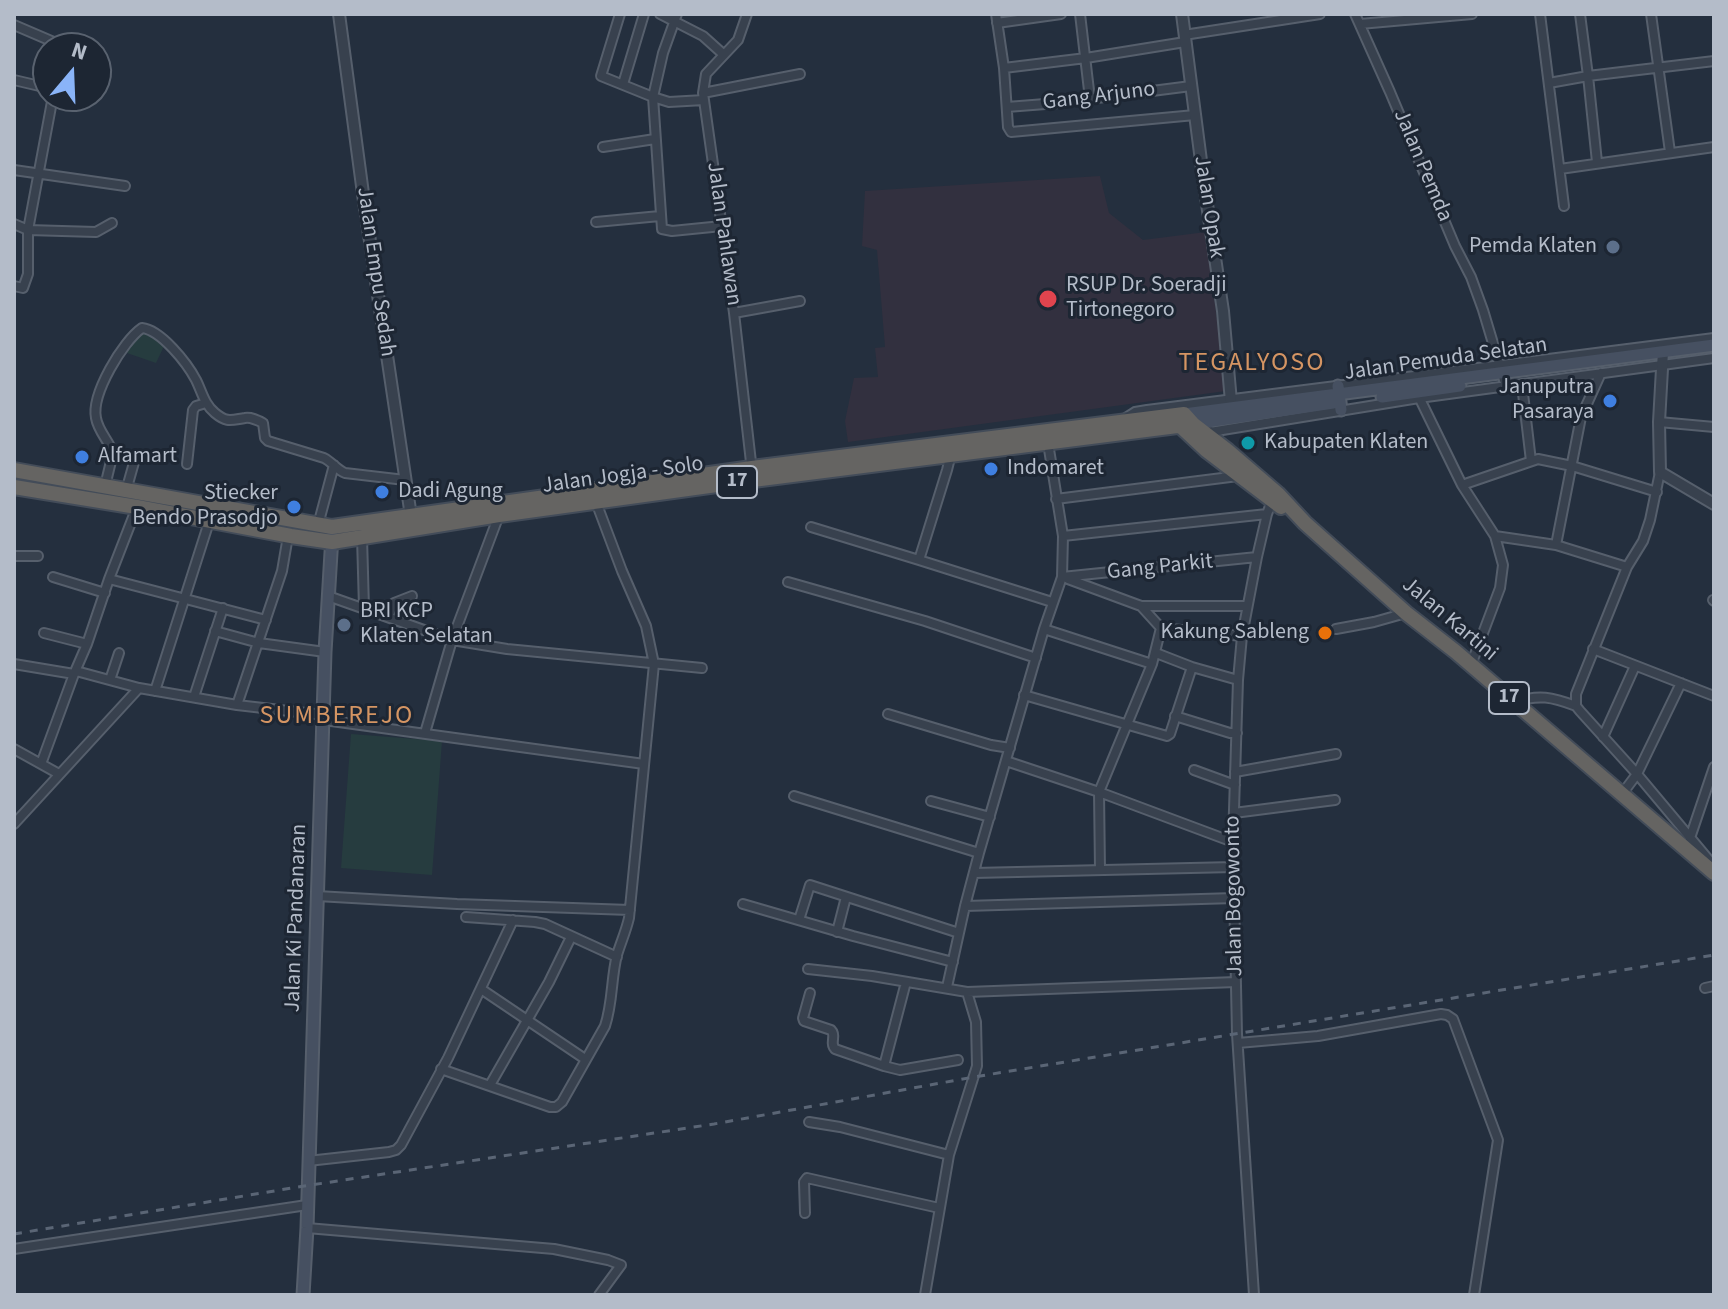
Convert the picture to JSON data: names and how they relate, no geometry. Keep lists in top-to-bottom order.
{
  "streets": {
    "highway": ["Jalan Jogja - Solo", "17", "Jalan Kartini"],
    "main road": ["Jalan Pemuda Selatan", "Jalan Ki Pandanaran"],
    "street": [
      "Gang Arjuno",
      "Jalan Pemda",
      "Jalan Opak",
      "Jalan Pahlawan",
      "Jalan Empu Sedah",
      "Gang Parkit",
      "Jalan Bogowonto"
    ]
  },
  "crossings": [
    ["Gang Arjuno", "Jalan Opak"],
    ["Jalan Pemda", "Jalan Pemuda Selatan"],
    ["Jalan Opak", "Jalan Pemuda Selatan"],
    ["Jalan Pahlawan", "Jalan Jogja - Solo"],
    ["Jalan Empu Sedah", "Jalan Jogja - Solo"],
    ["Jalan Pemuda Selatan", "Jalan Jogja - Solo"],
    ["Jalan Pemuda Selatan", "Jalan Kartini"],
    ["Jalan Jogja - Solo", "Jalan Kartini"],
    ["Jalan Jogja - Solo", "Jalan Ki Pandanaran"],
    ["Gang Parkit", "Jalan Bogowonto"],
    ["Jalan Kartini", "Jalan Bogowonto"]
  ],
  "districts": ["TEGALYOSO", "SUMBEREJO"],
  "places": [
    "Pemda Klaten",
    "RSUP Dr. Soeradji Tirtonegoro",
    "Januputra Pasaraya",
    "Kabupaten Klaten",
    "Alfamart",
    "Indomaret",
    "Dadi Agung",
    "Stiecker Bendo Prasodjo",
    "BRI KCP Klaten Selatan",
    "Kakung Sableng"
  ],
  "north": "top"
}
